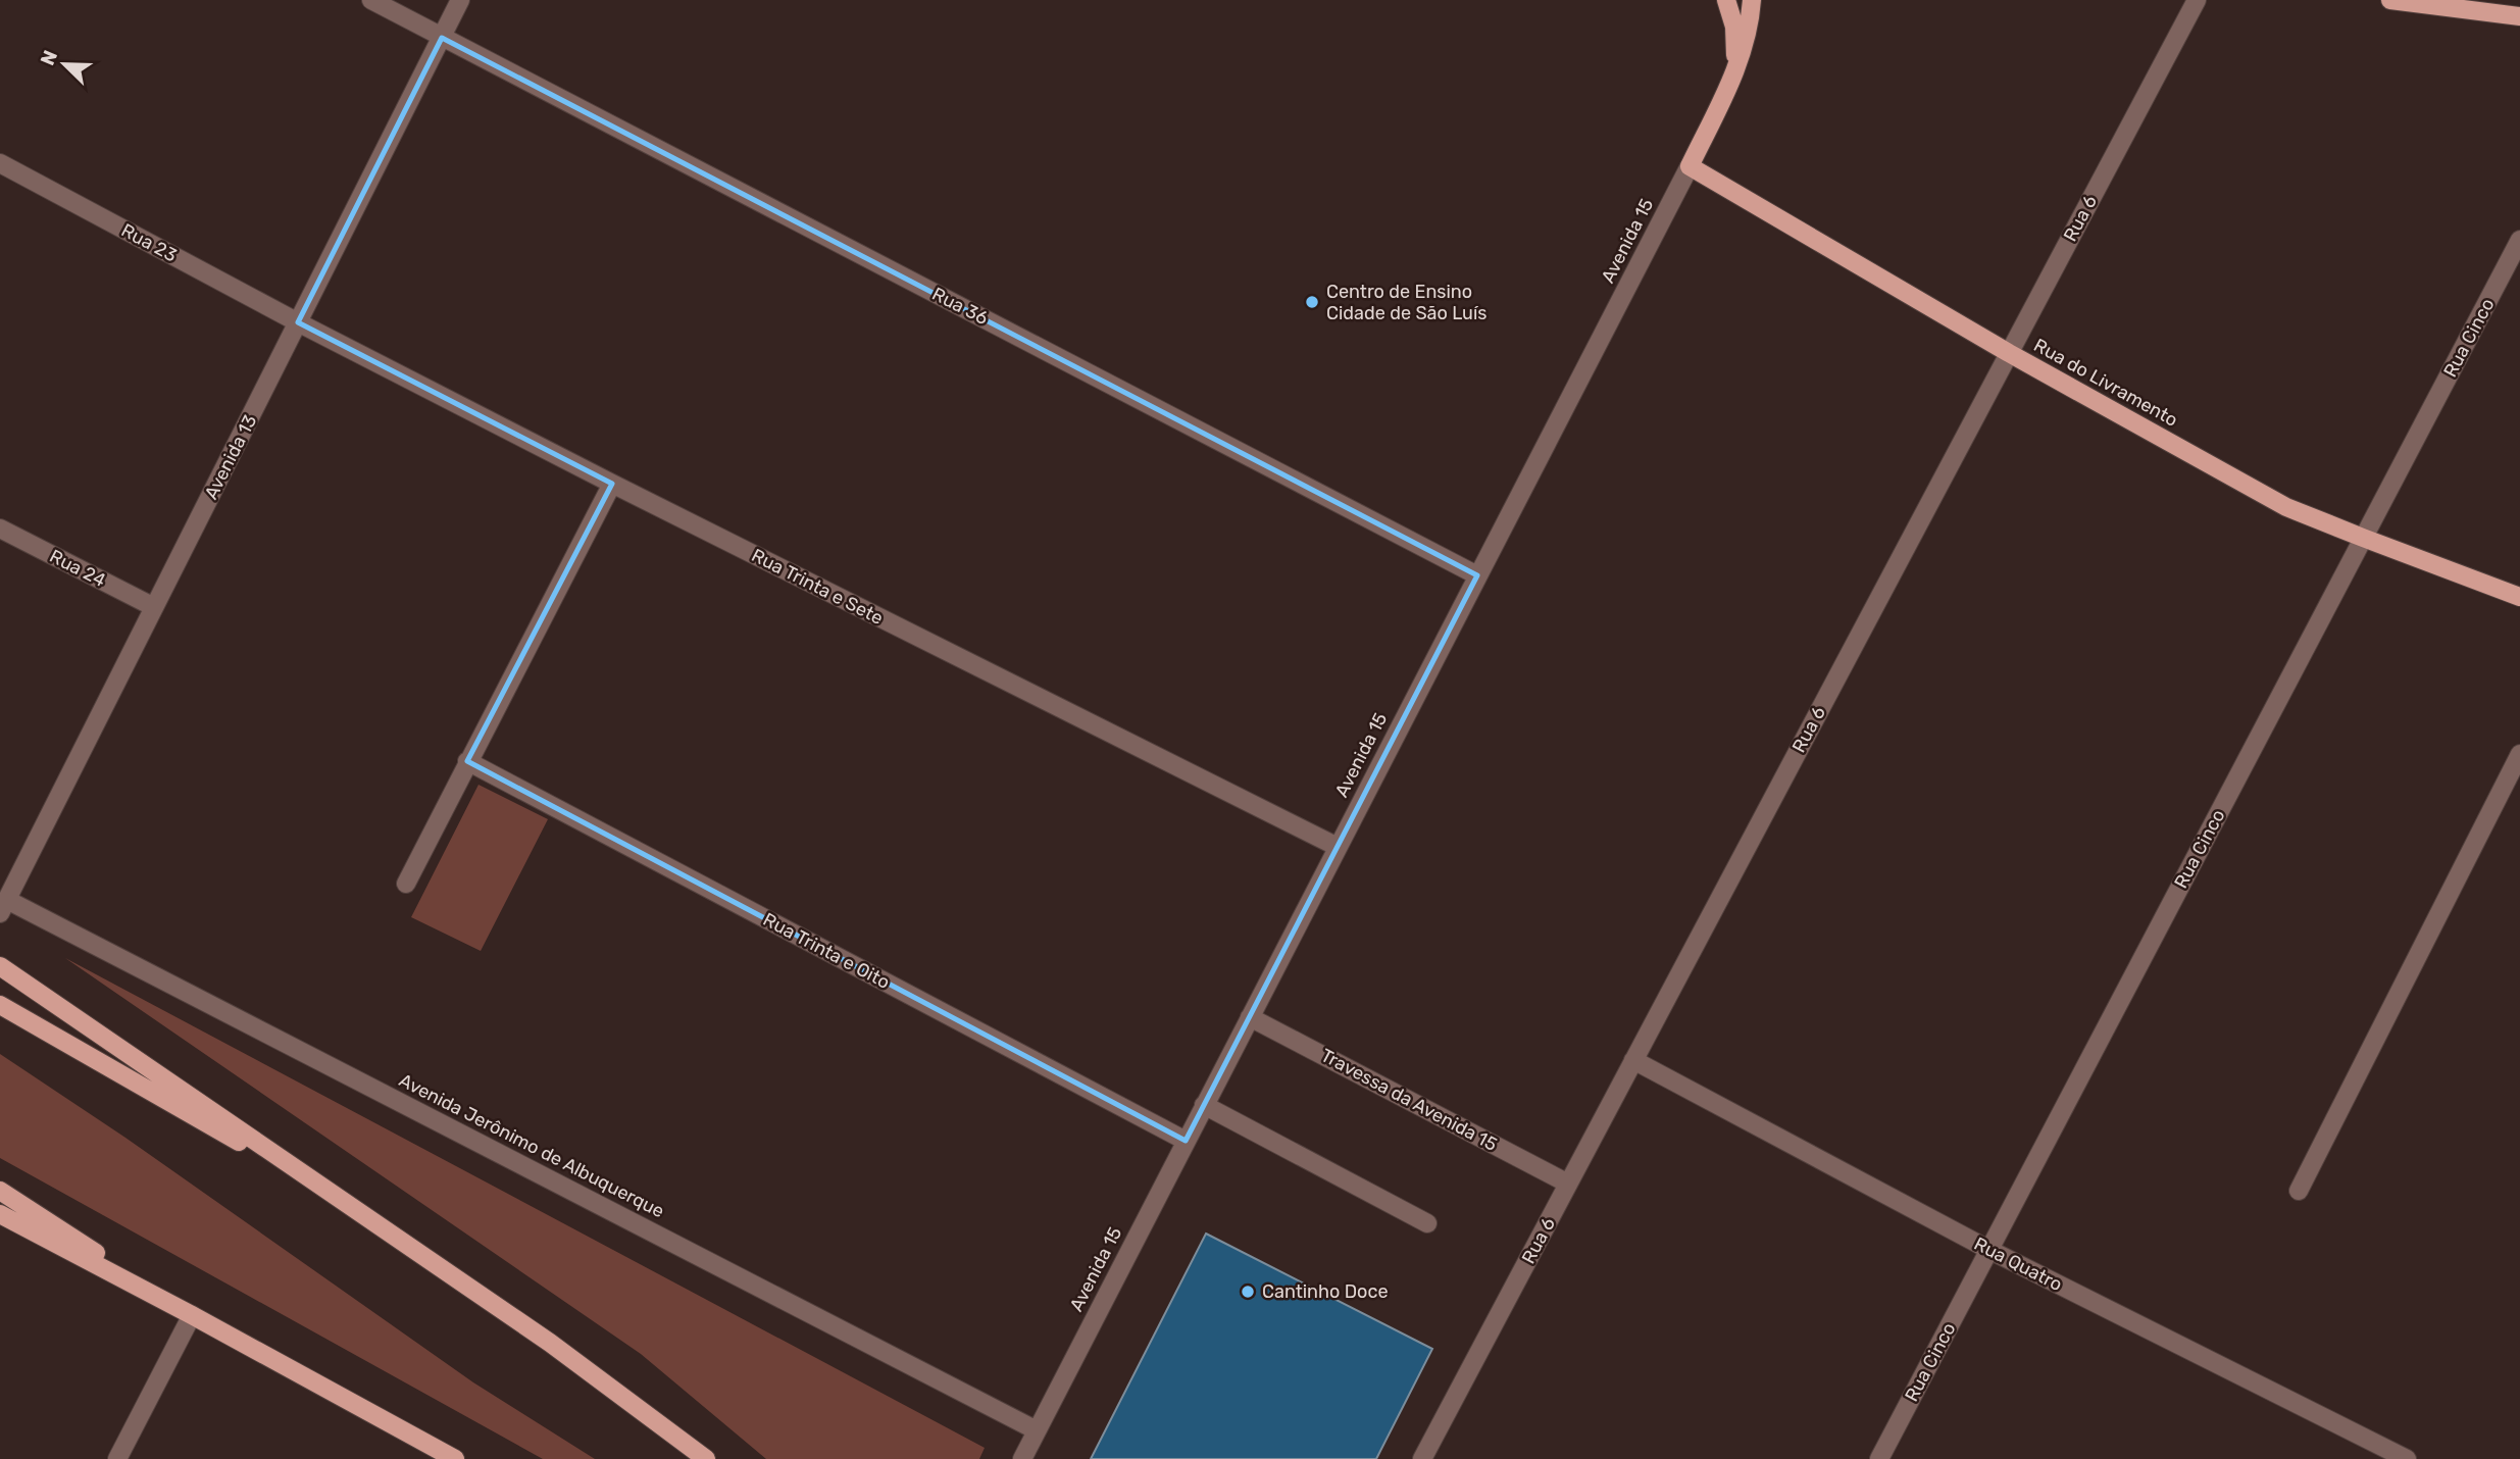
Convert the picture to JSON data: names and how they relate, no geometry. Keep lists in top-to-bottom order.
{
  "streets": {
    "main road": ["Avenida 15", "Rua do Livramento"],
    "street": [
      "Rua 6",
      "Rua 23",
      "Rua 36",
      "Rua Cinco",
      "Avenida 13",
      "Rua 24",
      "Rua Trinta e Sete",
      "Rua Trinta e Oito",
      "Travessa da Avenida 15",
      "Avenida Jerônimo de Albuquerque",
      "Rua Quatro"
    ]
  },
  "crossings": [
    ["Rua 6", "Rua do Livramento"],
    ["Rua 6", "Travessa da Avenida 15"],
    ["Rua 6", "Rua Quatro"],
    ["Avenida 15", "Rua 36"],
    ["Avenida 15", "Rua do Livramento"],
    ["Avenida 15", "Rua Trinta e Sete"],
    ["Avenida 15", "Rua Trinta e Oito"],
    ["Avenida 15", "Travessa da Avenida 15"],
    ["Avenida 15", "Avenida Jerônimo de Albuquerque"],
    ["Rua 23", "Avenida 13"],
    ["Rua 23", "Rua Trinta e Sete"],
    ["Rua 36", "Avenida 13"],
    ["Rua Cinco", "Rua do Livramento"],
    ["Rua Cinco", "Rua Quatro"],
    ["Avenida 13", "Rua 24"],
    ["Avenida 13", "Rua Trinta e Sete"],
    ["Avenida 13", "Avenida Jerônimo de Albuquerque"]
  ],
  "places": ["Centro de Ensino Cidade de São Luís", "Cantinho Doce"],
  "north": "top left"
}
